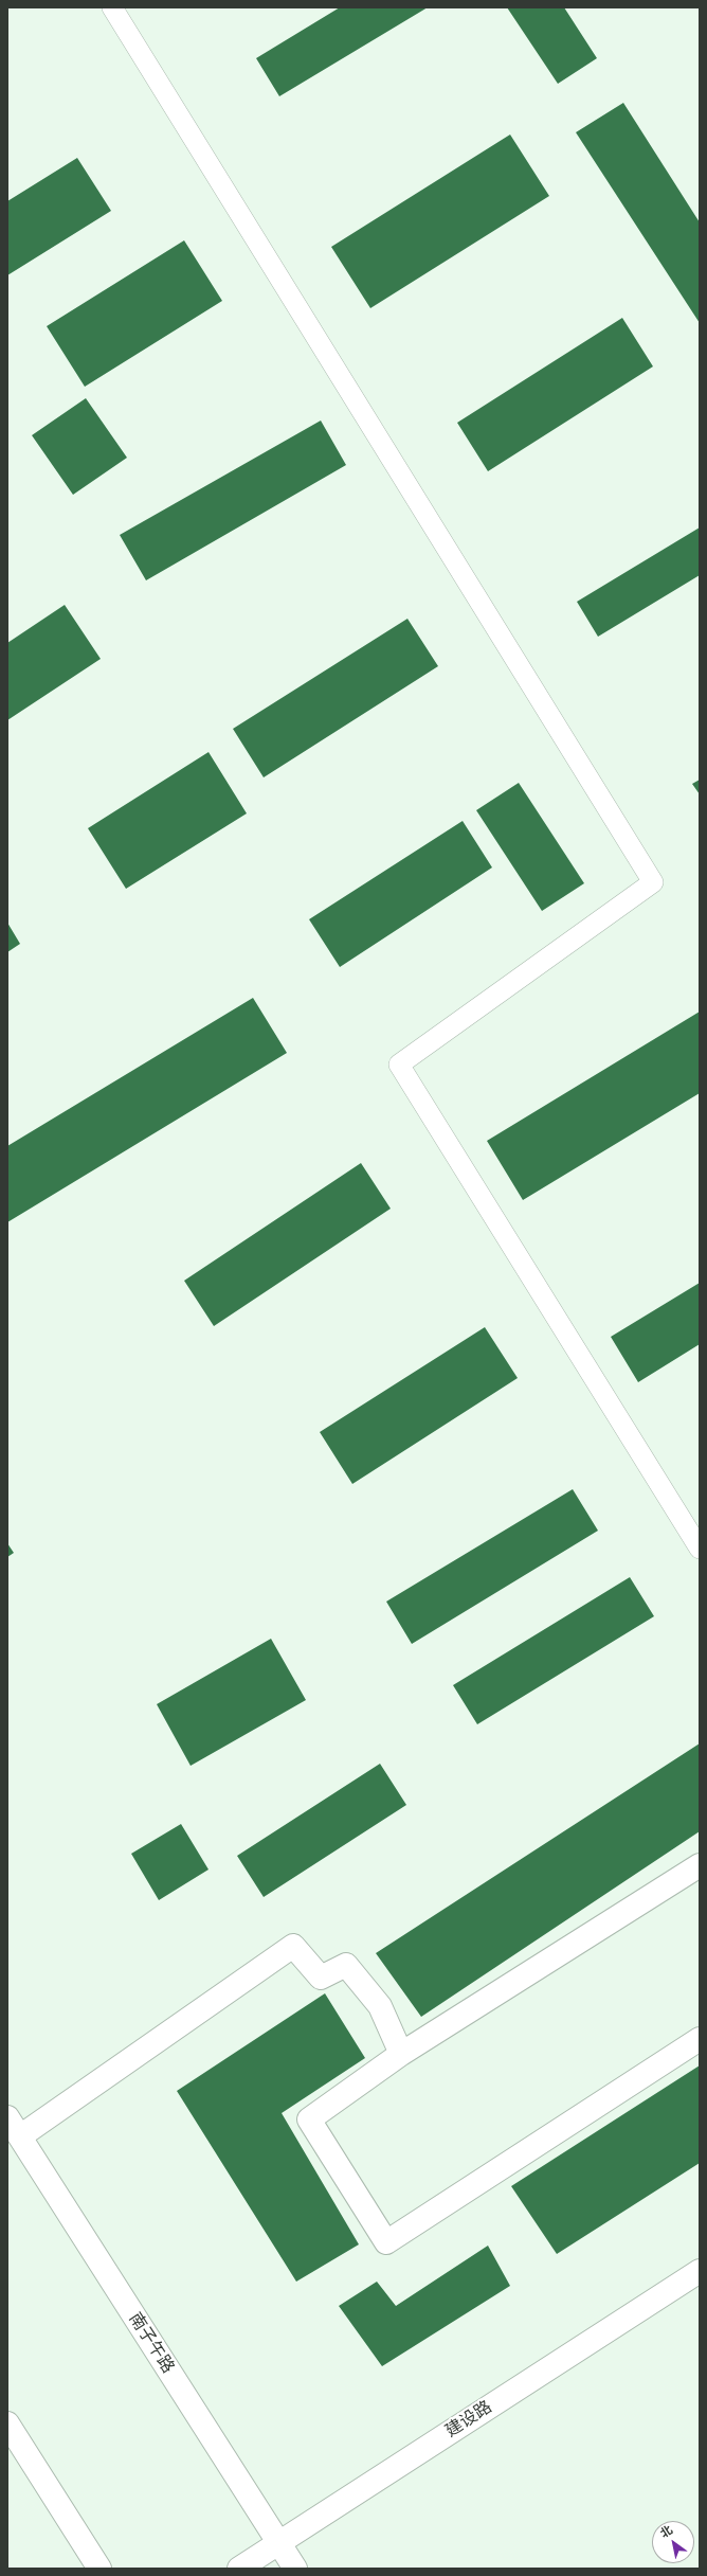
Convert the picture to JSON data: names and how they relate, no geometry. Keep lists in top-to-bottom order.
{
  "streets": {
    "street": ["南子午路", "建设路"]
  },
  "crossings": [
    ["南子午路", "建设路"]
  ],
  "north": "top left"
}
